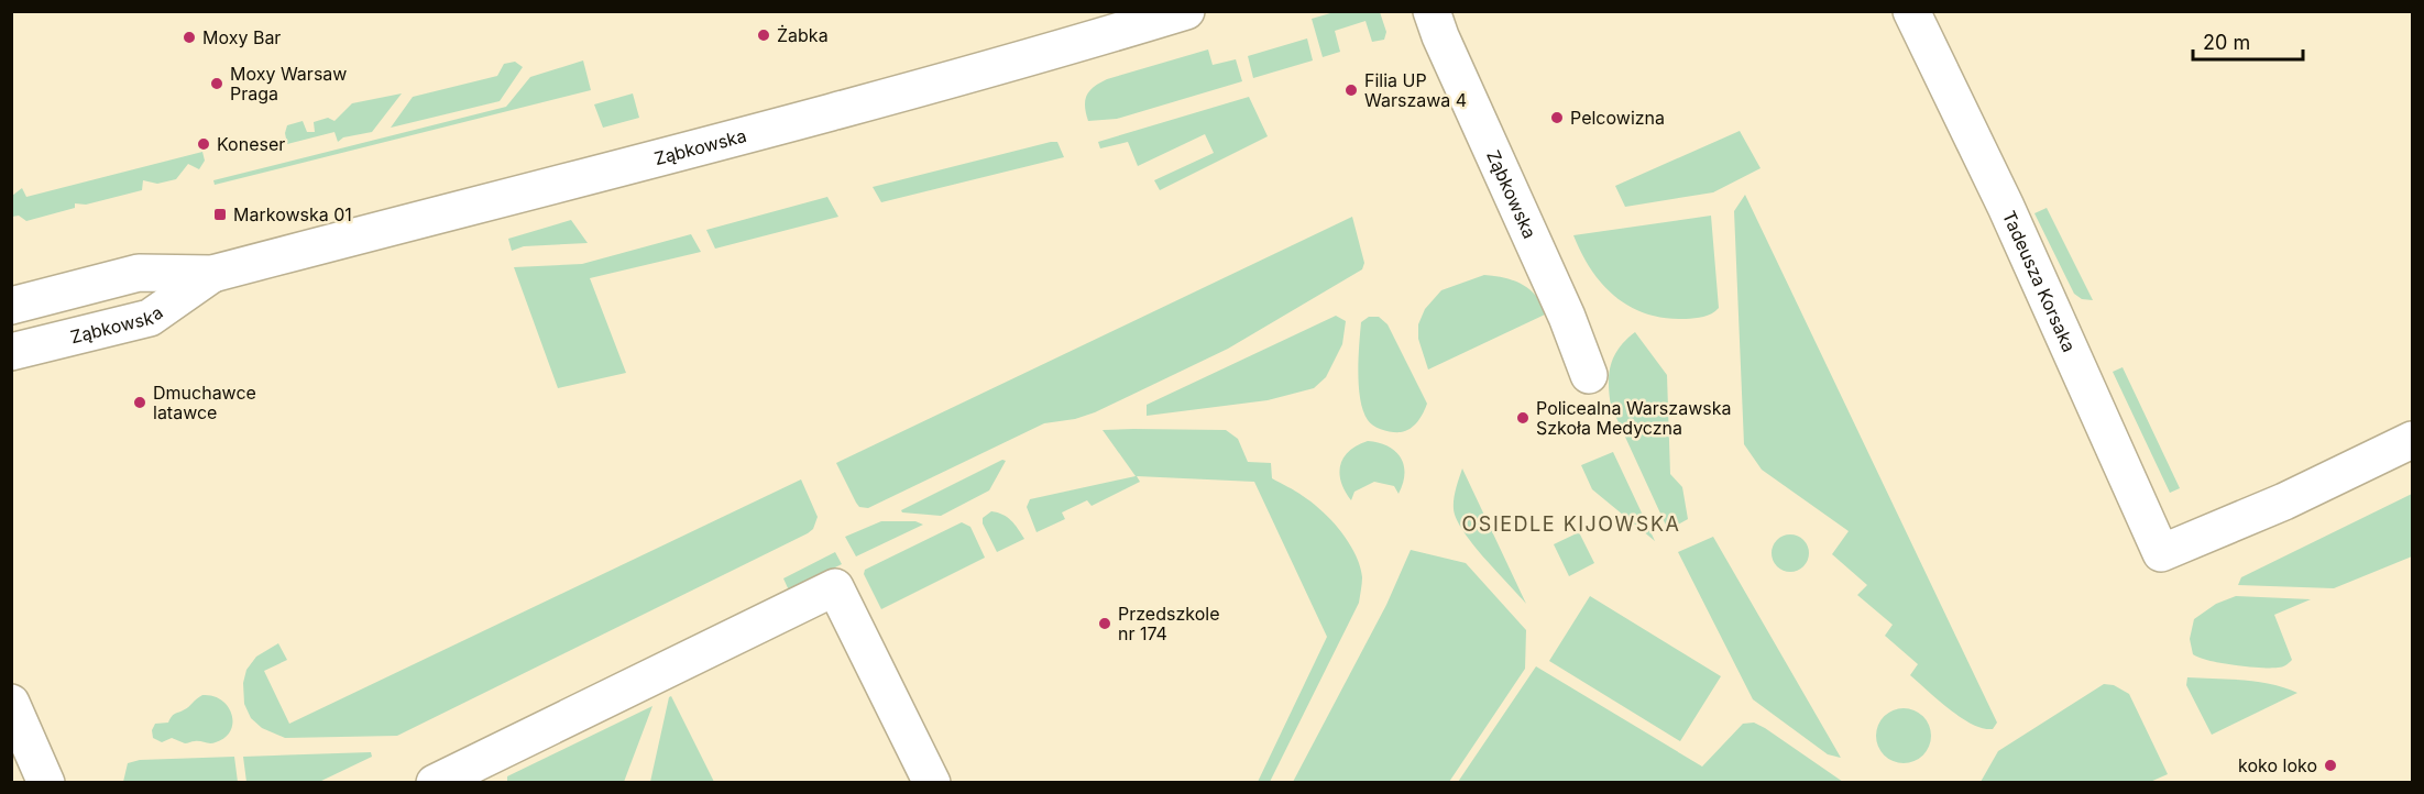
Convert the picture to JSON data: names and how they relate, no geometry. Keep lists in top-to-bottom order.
{
  "streets": {
    "street": ["Ząbkowska", "Tadeusza Korsaka"]
  },
  "districts": ["OSIEDLE KIJOWSKA"],
  "places": {
    "other": [
      "Żabka",
      "Moxy Bar",
      "Moxy Warsaw Praga",
      "Filia UP Warszawa 4",
      "Pelcowizna",
      "Koneser",
      "Dmuchawce latawce",
      "Policealna Warszawska Szkoła Medyczna",
      "Przedszkole nr 174",
      "koko loko"
    ],
    "transit": ["Markowska 01"]
  },
  "scale_bar": "20 m"
}
